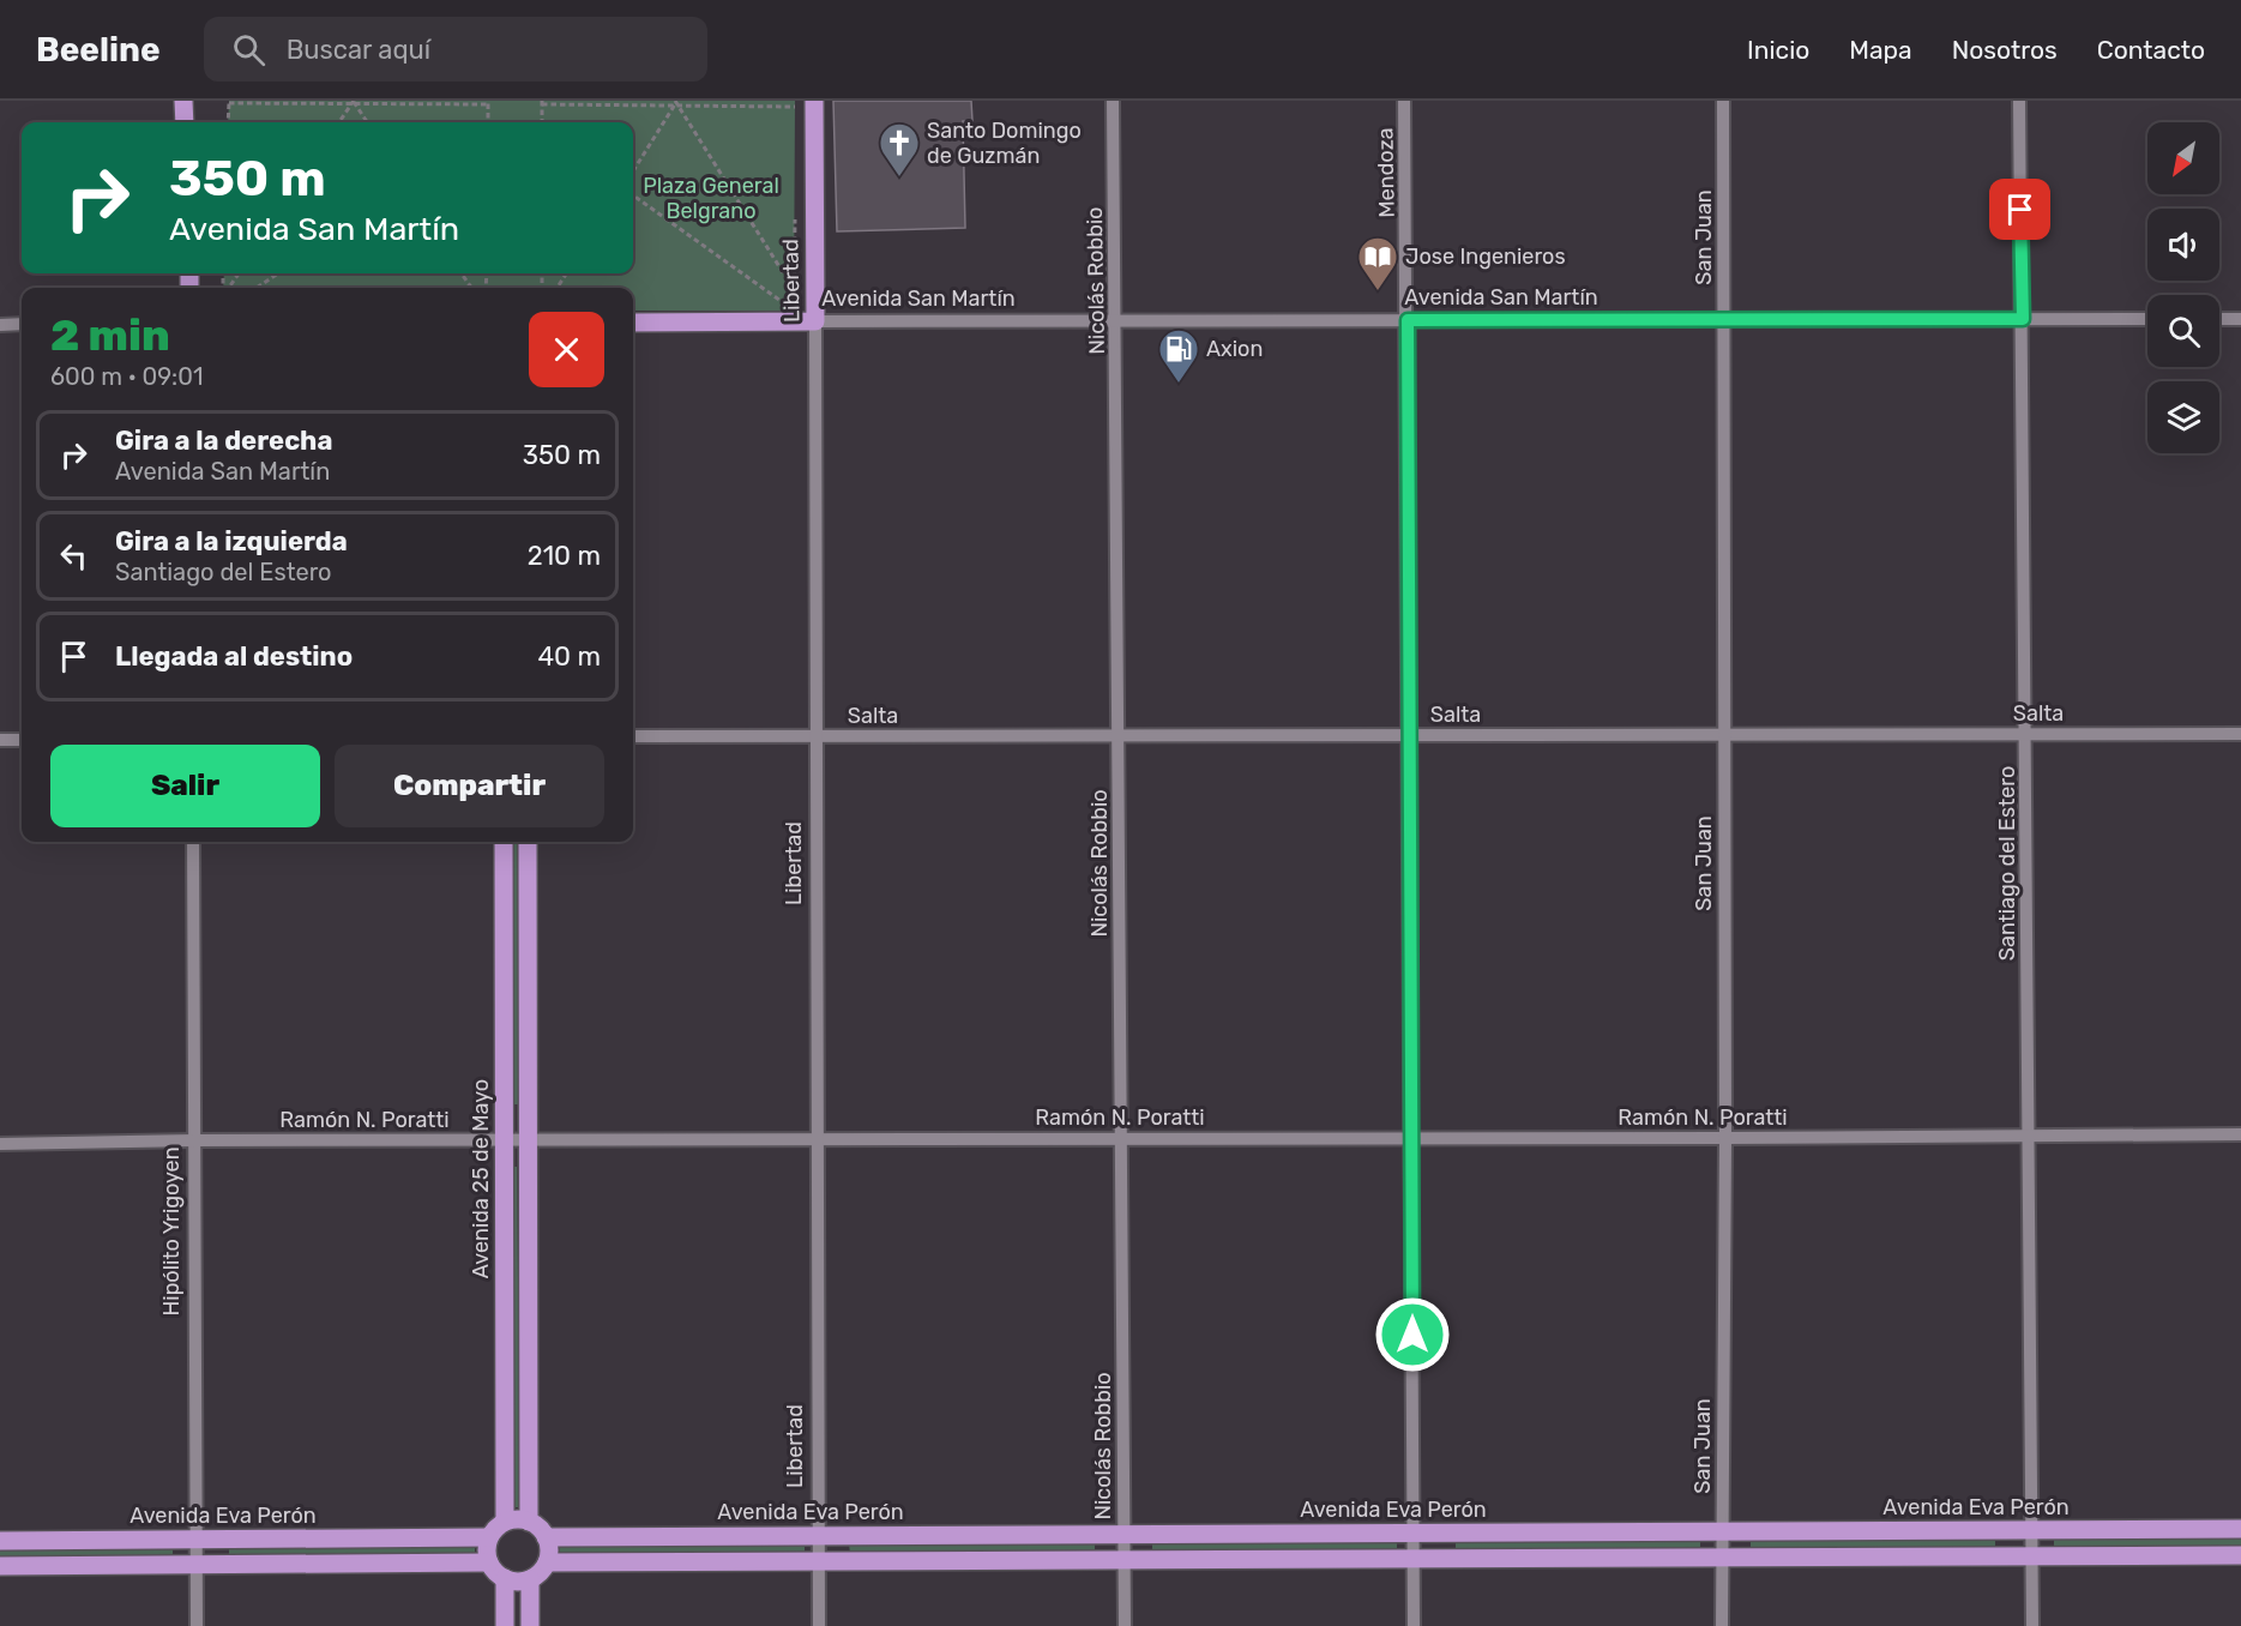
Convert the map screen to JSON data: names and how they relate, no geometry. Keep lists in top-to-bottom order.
{
  "streets": {
    "main road": [
      "Libertad",
      "Avenida San Martín",
      "Avenida 25 de Mayo",
      "Avenida Eva Perón"
    ],
    "street": [
      "Mendoza",
      "San Juan",
      "Nicolás Robbio",
      "Salta",
      "Santiago del Estero",
      "Ramón N. Poratti",
      "Hipólito Yrigoyen"
    ]
  },
  "crossings": [
    ["Mendoza", "Avenida San Martín"],
    ["Mendoza", "Salta"],
    ["Mendoza", "Ramón N. Poratti"],
    ["Mendoza", "Avenida Eva Perón"],
    ["San Juan", "Avenida San Martín"],
    ["San Juan", "Salta"],
    ["San Juan", "Ramón N. Poratti"],
    ["San Juan", "Avenida Eva Perón"],
    ["Libertad", "Avenida San Martín"],
    ["Libertad", "Salta"],
    ["Libertad", "Ramón N. Poratti"],
    ["Libertad", "Avenida Eva Perón"],
    ["Nicolás Robbio", "Avenida San Martín"],
    ["Nicolás Robbio", "Salta"],
    ["Nicolás Robbio", "Ramón N. Poratti"],
    ["Nicolás Robbio", "Avenida Eva Perón"],
    ["Avenida San Martín", "Santiago del Estero"],
    ["Salta", "Santiago del Estero"],
    ["Santiago del Estero", "Ramón N. Poratti"],
    ["Santiago del Estero", "Avenida Eva Perón"],
    ["Ramón N. Poratti", "Avenida 25 de Mayo"],
    ["Ramón N. Poratti", "Hipólito Yrigoyen"],
    ["Avenida 25 de Mayo", "Avenida Eva Perón"],
    ["Hipólito Yrigoyen", "Avenida Eva Perón"]
  ],
  "parks": ["Plaza General Belgrano"],
  "places": {
    "church": ["Santo Domingo de Guzmán"],
    "library": ["Jose Ingenieros"],
    "fuel station": ["Axion"]
  },
  "north": "bottom left",
  "page": {
    "header": "Beeline",
    "search": "Buscar aquí",
    "nav": [
      "Inicio",
      "Mapa",
      "Nosotros",
      "Contacto"
    ],
    "turn": ["350 m", "Avenida San Martín"],
    "heading": ["2 min", "600 m · 09:01"],
    "list": [
      {
        "name": "Gira a la derecha",
        "note": "Avenida San Martín",
        "value": "350 m"
      },
      {
        "name": "Gira a la izquierda",
        "note": "Santiago del Estero",
        "value": "210 m"
      },
      {
        "name": "Llegada al destino",
        "value": "40 m"
      }
    ],
    "buttons": ["Salir", "Compartir"]
  }
}
